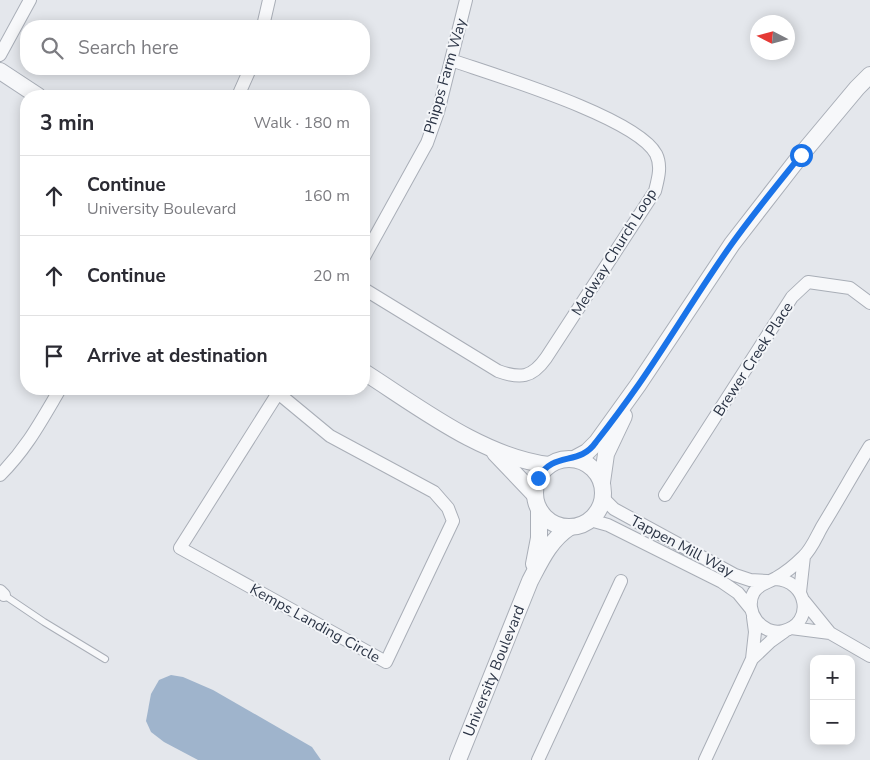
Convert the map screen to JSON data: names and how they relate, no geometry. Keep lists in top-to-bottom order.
{
  "streets": {
    "street": [
      "Phipps Farm Way",
      "Medway Church Loop",
      "Brewer Creek Place",
      "Tappen Mill Way",
      "Kemps Landing Circle",
      "University Boulevard"
    ]
  },
  "crossings": [
    ["Phipps Farm Way", "Medway Church Loop"],
    ["Tappen Mill Way", "University Boulevard"]
  ],
  "north": "left",
  "page": {
    "search": "Search here",
    "heading": ["3 min", "Walk · 180 m"],
    "list": [
      ["Continue", "University Boulevard", "160 m"],
      ["Continue", "20 m"],
      "Arrive at destination"
    ],
    "map_buttons": ["+", "−"]
  }
}
